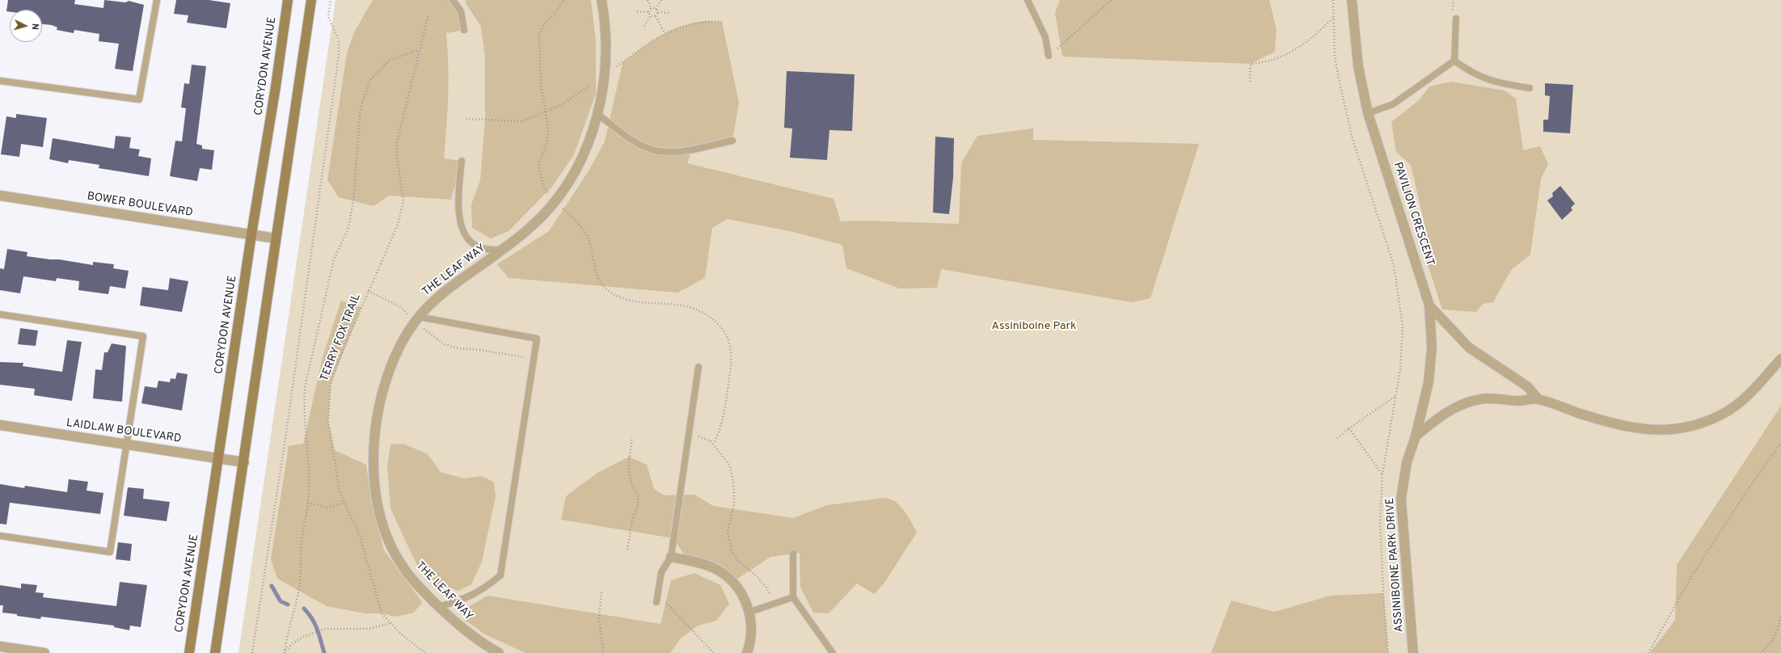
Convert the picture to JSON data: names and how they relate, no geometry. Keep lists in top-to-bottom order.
{
  "streets": {
    "main road": ["CORYDON AVENUE"],
    "street": [
      "BOWER BOULEVARD",
      "PAVILION CRESCENT",
      "THE LEAF WAY",
      "LAIDLAW BOULEVARD",
      "ASSINIBOINE PARK DRIVE"
    ],
    "path": ["TERRY FOX TRAIL"]
  },
  "crossings": [
    ["CORYDON AVENUE", "BOWER BOULEVARD"],
    ["CORYDON AVENUE", "LAIDLAW BOULEVARD"],
    ["PAVILION CRESCENT", "ASSINIBOINE PARK DRIVE"]
  ],
  "parks": ["Assiniboine Park"],
  "north": "right"
}
